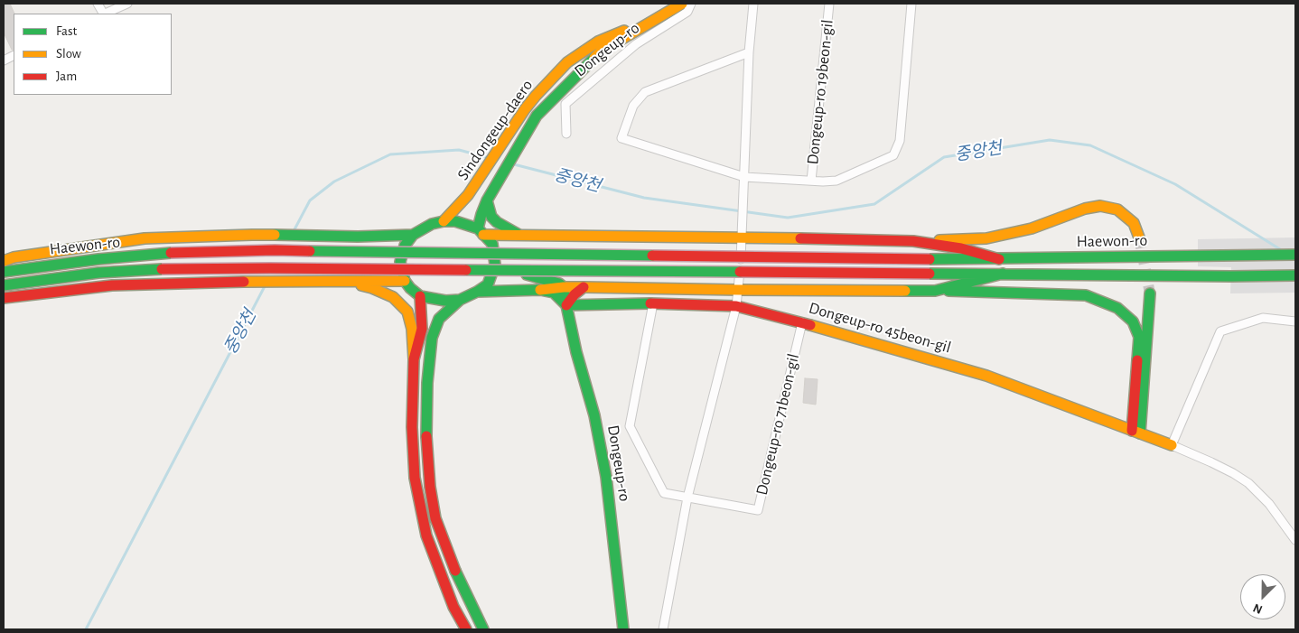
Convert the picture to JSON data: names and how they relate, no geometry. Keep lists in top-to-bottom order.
{
  "streets": {
    "main road": [
      "Dongeup-ro",
      "Sindongeup-daero",
      "Haewon-ro",
      "Dongeup-ro 45beon-gil"
    ],
    "street": ["Dongeup-ro 19beon-gil", "Dongeup-ro 71beon-gil"]
  },
  "crossings": [
    ["Dongeup-ro", "Sindongeup-daero"],
    ["Dongeup-ro", "Dongeup-ro 45beon-gil"],
    ["Dongeup-ro 45beon-gil", "Dongeup-ro 71beon-gil"]
  ],
  "water": ["중앙천"],
  "legend": ["Fast", "Slow", "Jam"],
  "north": "bottom left"
}
